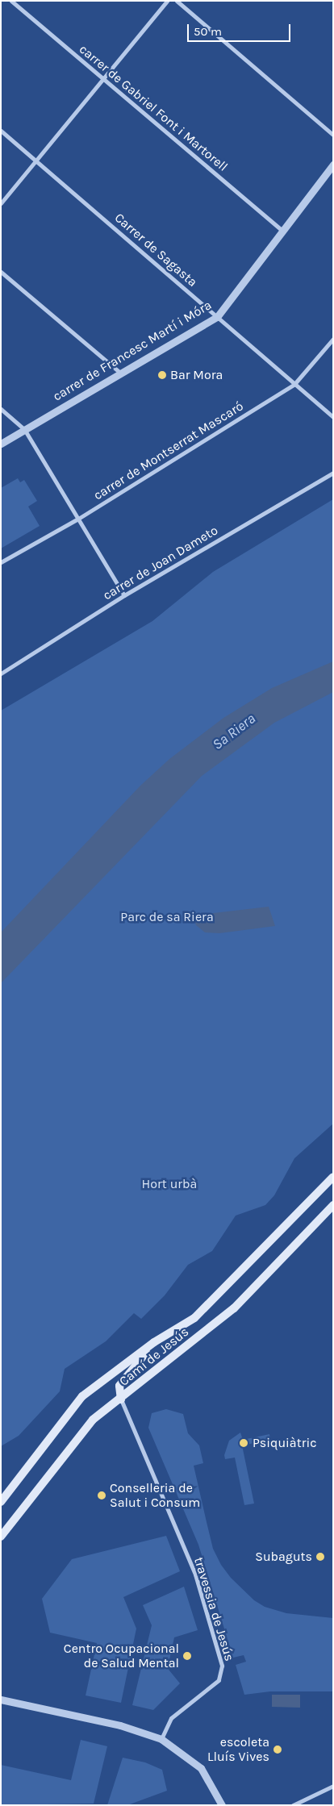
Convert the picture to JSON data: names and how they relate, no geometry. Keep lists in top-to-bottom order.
{
  "streets": {
    "main road": ["Camí de Jesús"],
    "street": [
      "carrer de Gabriel Font i Martorell",
      "Carrer de Sagasta",
      "carrer de Francesc Martí i Móra",
      "carrer de Montserrat Mascaró",
      "carrer de Joan Dameto",
      "travessia de Jesús"
    ]
  },
  "crossings": [
    ["carrer de Gabriel Font i Martorell", "carrer de Francesc Martí i Móra"],
    ["Carrer de Sagasta", "carrer de Francesc Martí i Móra"],
    ["Carrer de Sagasta", "carrer de Montserrat Mascaró"],
    ["Camí de Jesús", "travessia de Jesús"]
  ],
  "water": ["Sa Riera"],
  "parks": ["Parc de sa Riera", "Hort urbà"],
  "places": [
    "Bar Mora",
    "Psiquiàtric",
    "Conselleria de Salut i Consum",
    "Subaguts",
    "Centro Ocupacional de Salud Mental",
    "escoleta Lluís Vives"
  ],
  "scale_bar": "50 m"
}
